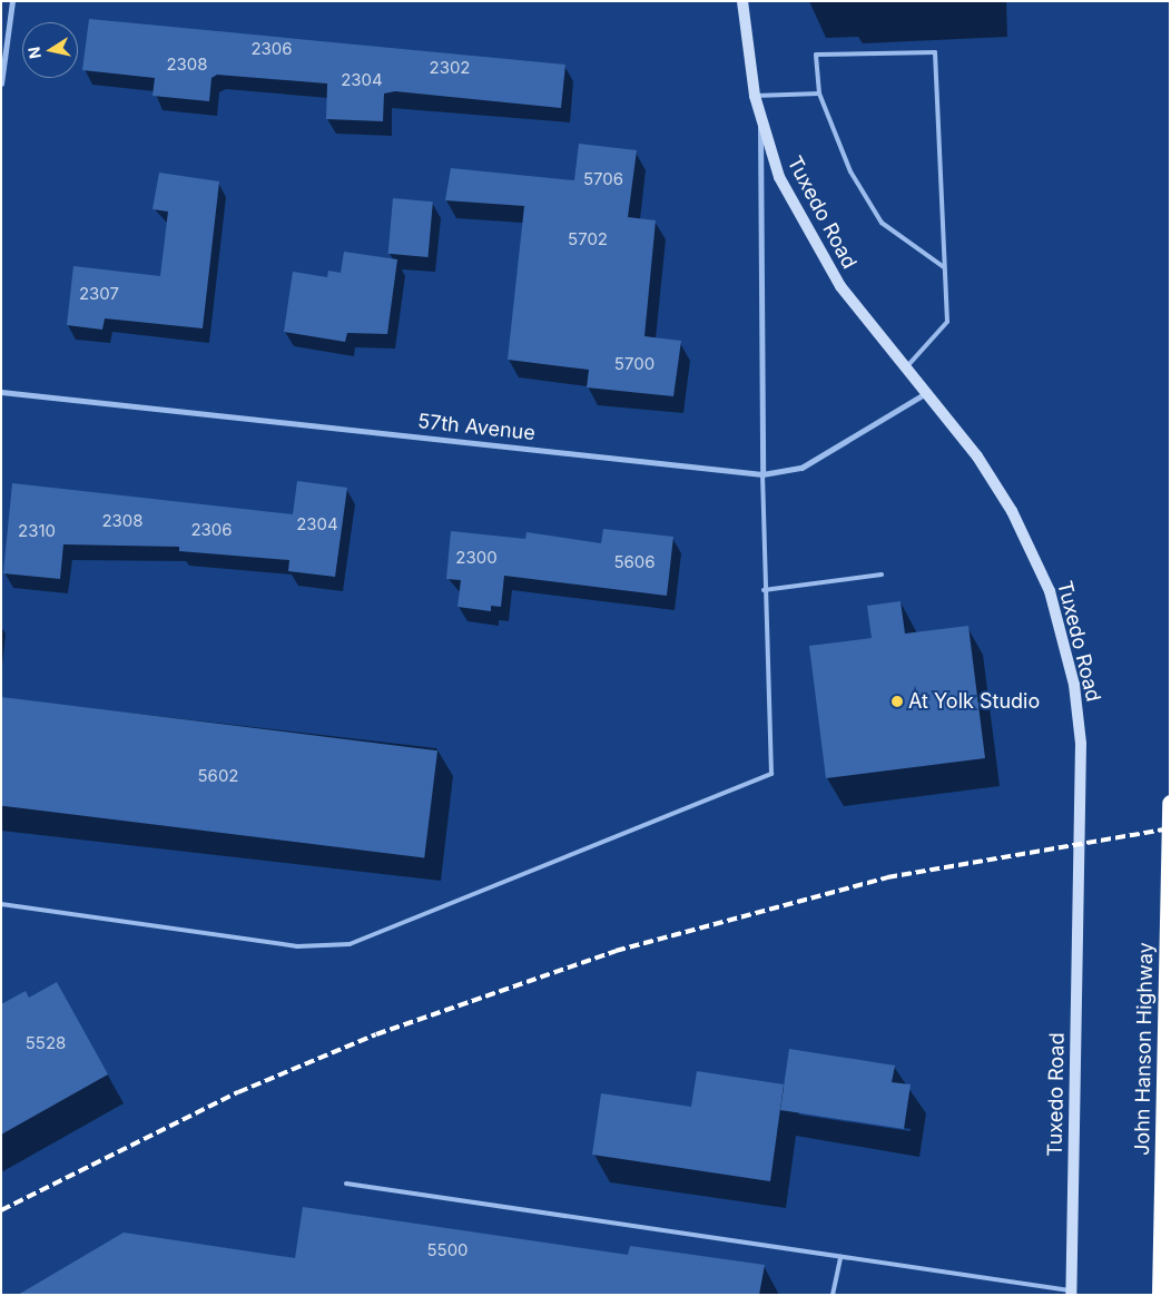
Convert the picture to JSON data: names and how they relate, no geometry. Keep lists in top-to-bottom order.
{
  "streets": {
    "highway": ["John Hanson Highway"],
    "main road": ["Tuxedo Road"],
    "street": ["57th Avenue"]
  },
  "crossings": [
    ["Tuxedo Road", "57th Avenue"]
  ],
  "places": ["At Yolk Studio"],
  "house_numbers": [
    "2306",
    "2308",
    "2302",
    "2304",
    "5706",
    "5702",
    "2307",
    "5700",
    "2308",
    "2304",
    "2306",
    "2310",
    "2300",
    "5606",
    "5602",
    "5528",
    "5500"
  ],
  "north": "left"
}
